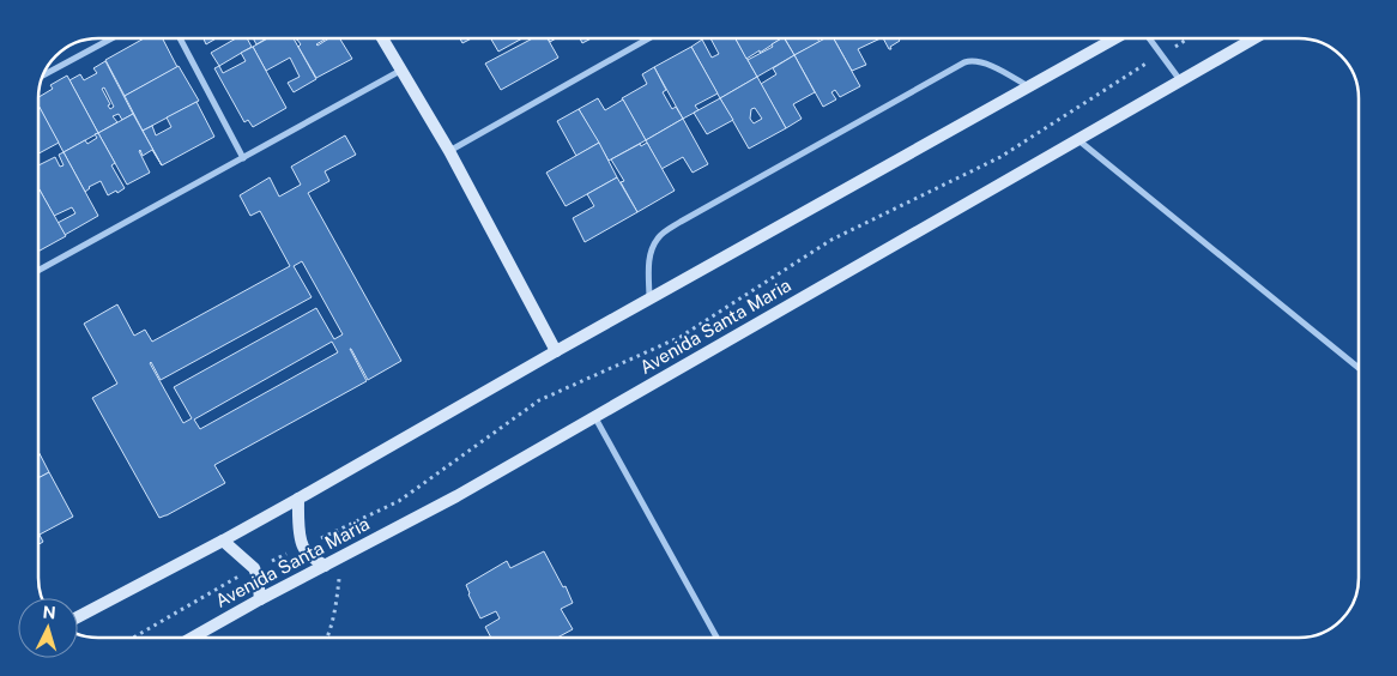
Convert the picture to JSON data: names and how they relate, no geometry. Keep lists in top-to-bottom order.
{
  "streets": {
    "main road": ["Avenida Santa Maria"]
  },
  "north": "top"
}
